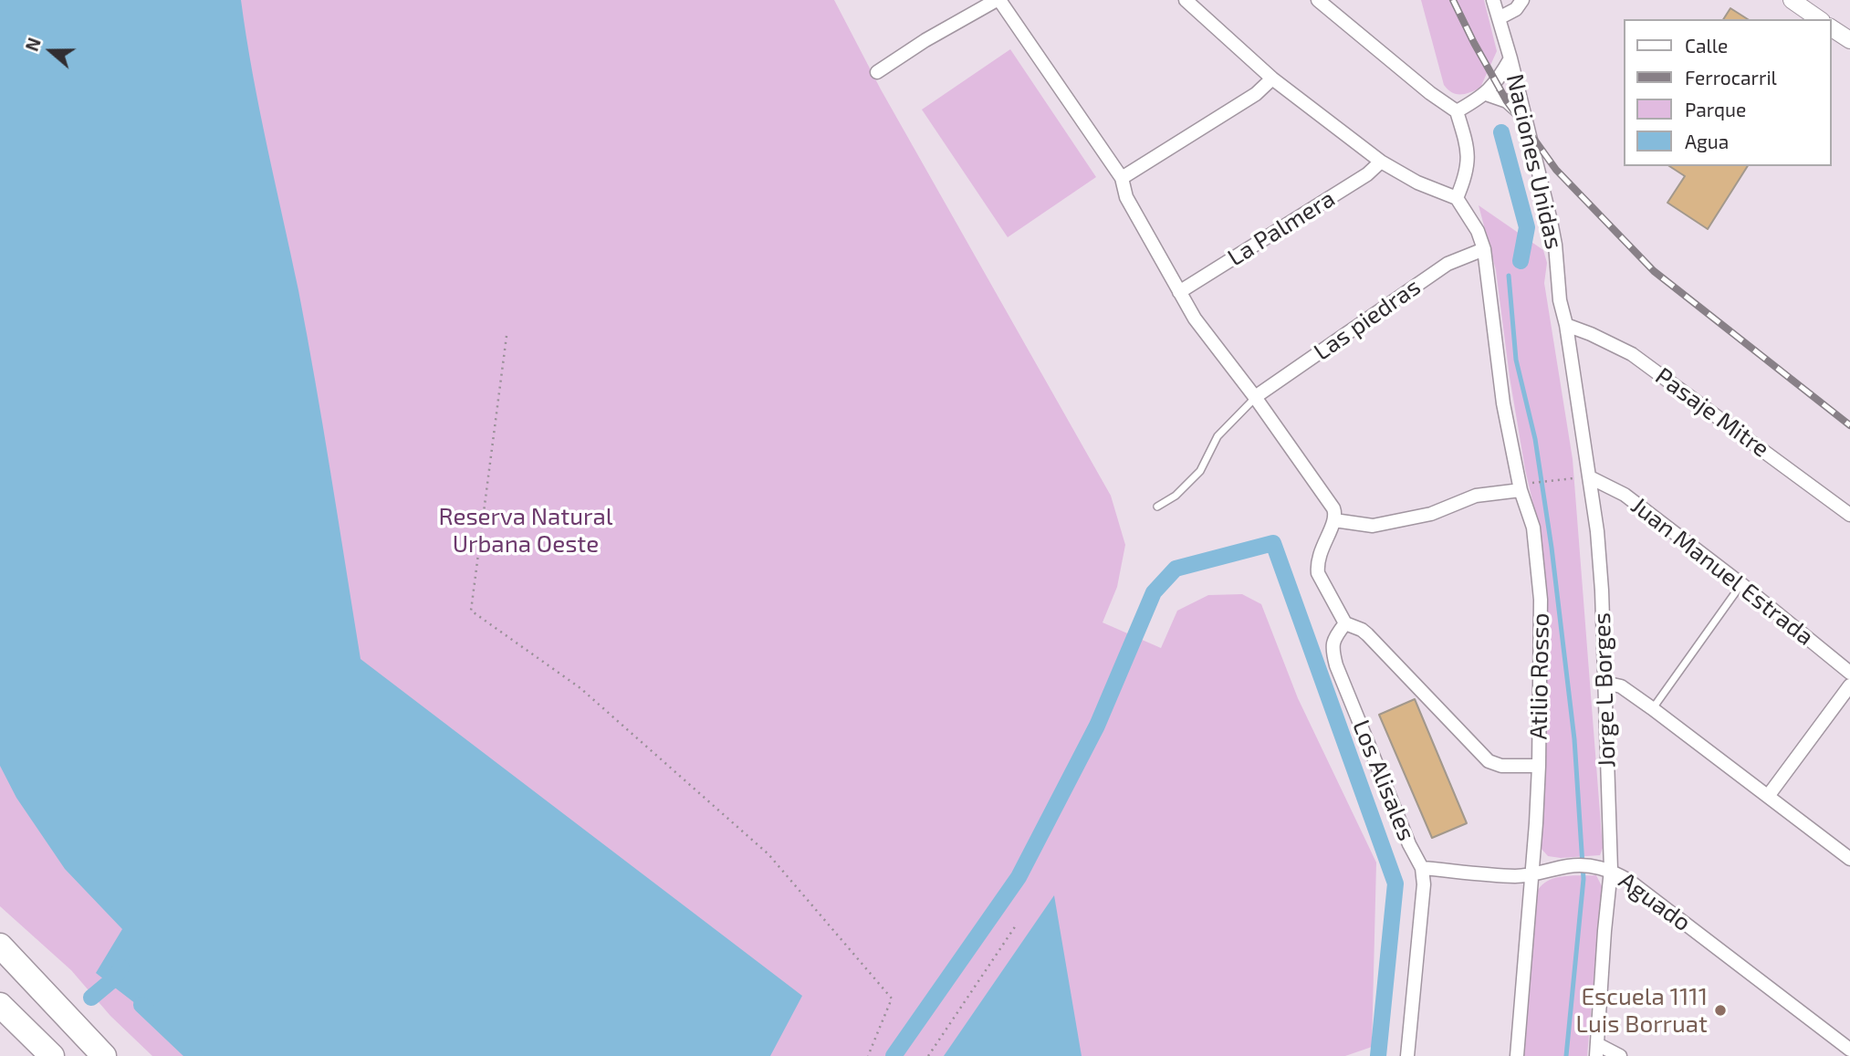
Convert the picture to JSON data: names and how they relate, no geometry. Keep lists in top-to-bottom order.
{
  "streets": {
    "street": [
      "Naciones Unidas",
      "La Palmera",
      "Las piedras",
      "Pasaje Mitre",
      "Juan Manuel Estrada",
      "Atilio Rosso",
      "Jorge L Borges",
      "Los Alisales",
      "Aguado"
    ]
  },
  "crossings": [
    ["Naciones Unidas", "Pasaje Mitre"],
    ["Naciones Unidas", "Jorge L Borges"],
    ["Las piedras", "Atilio Rosso"],
    ["Pasaje Mitre", "Jorge L Borges"],
    ["Juan Manuel Estrada", "Jorge L Borges"],
    ["Atilio Rosso", "Aguado"],
    ["Jorge L Borges", "Aguado"],
    ["Los Alisales", "Aguado"]
  ],
  "parks": ["Reserva Natural Urbana Oeste"],
  "places": ["Escuela 1111 Luis Borruat"],
  "legend": [
    "Calle",
    "Ferrocarril",
    "Parque",
    "Agua"
  ],
  "north": "left"
}
